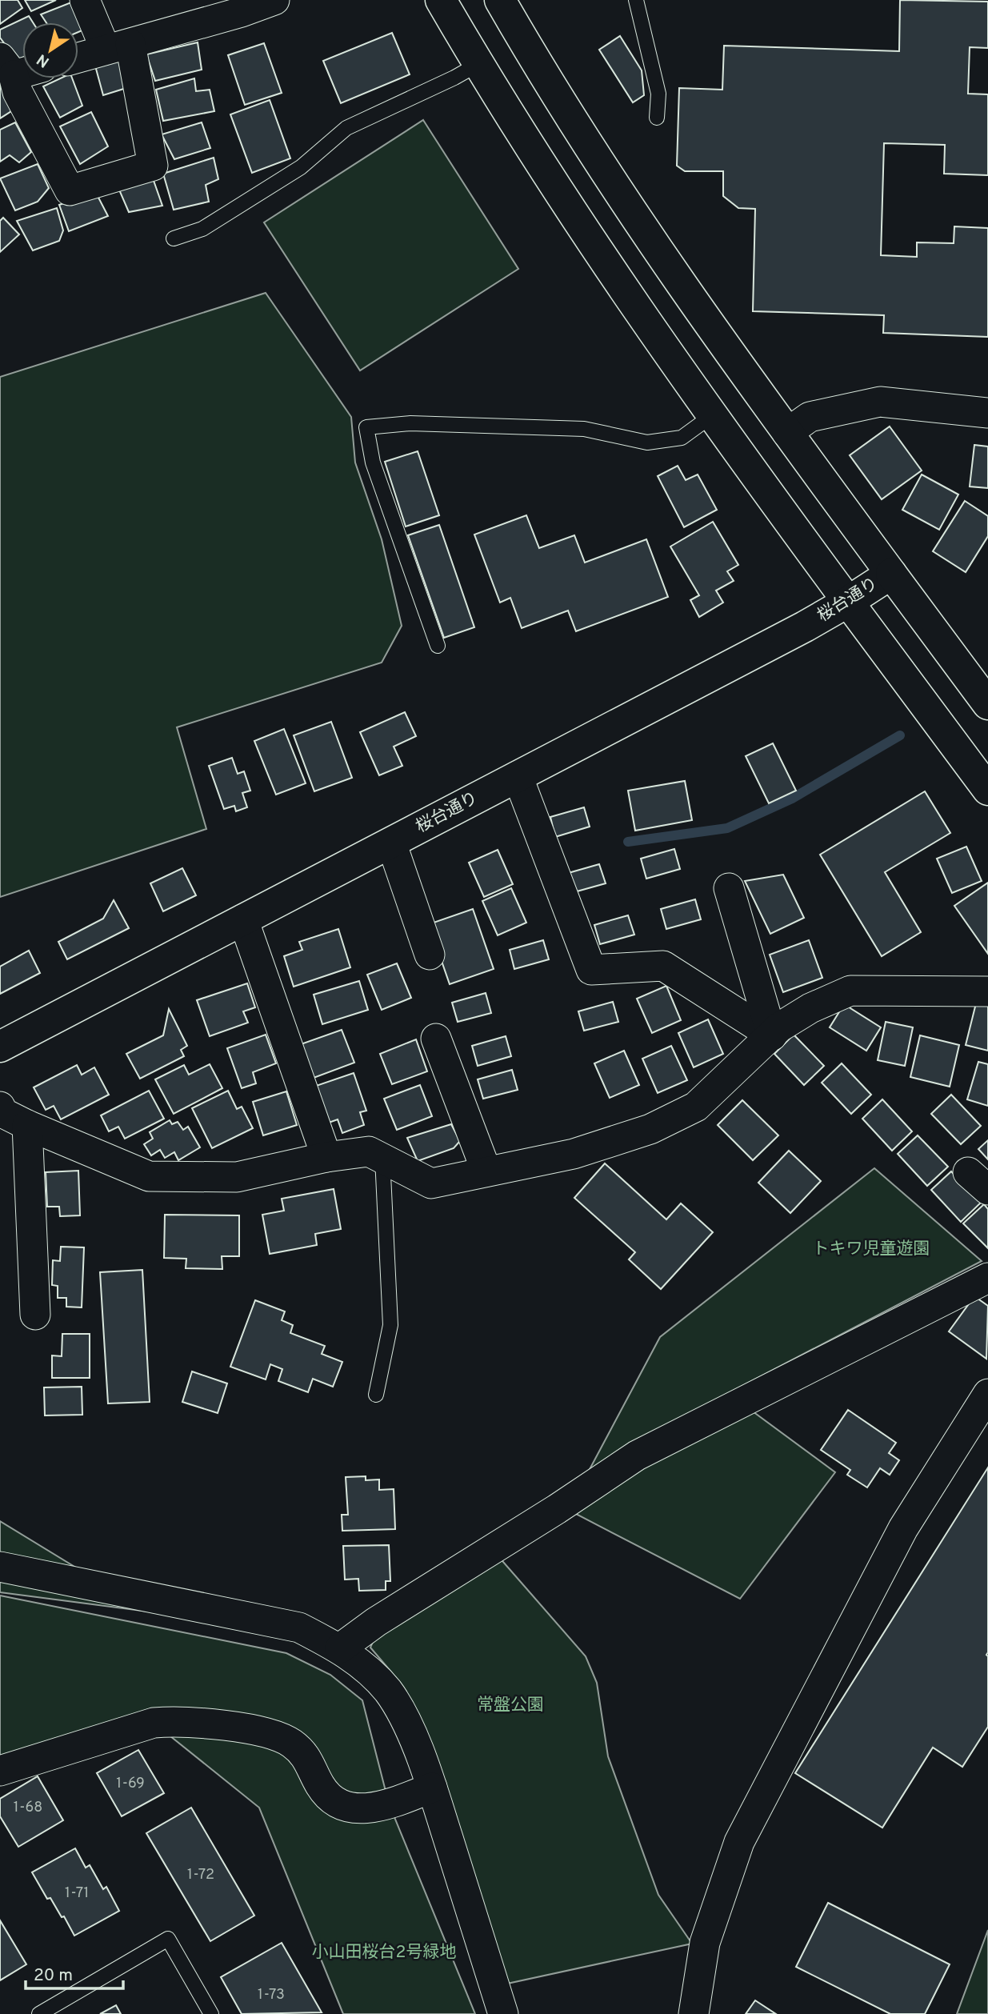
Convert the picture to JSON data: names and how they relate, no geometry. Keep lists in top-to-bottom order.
{
  "streets": {
    "street": ["桜台通り"]
  },
  "parks": ["トキワ児童遊園", "常盤公園", "小山田桜台2号緑地"],
  "house_numbers": [
    "1-69",
    "1-68",
    "1-72",
    "1-71",
    "1-73"
  ],
  "scale_bar": "20 m",
  "north": "bottom left"
}
